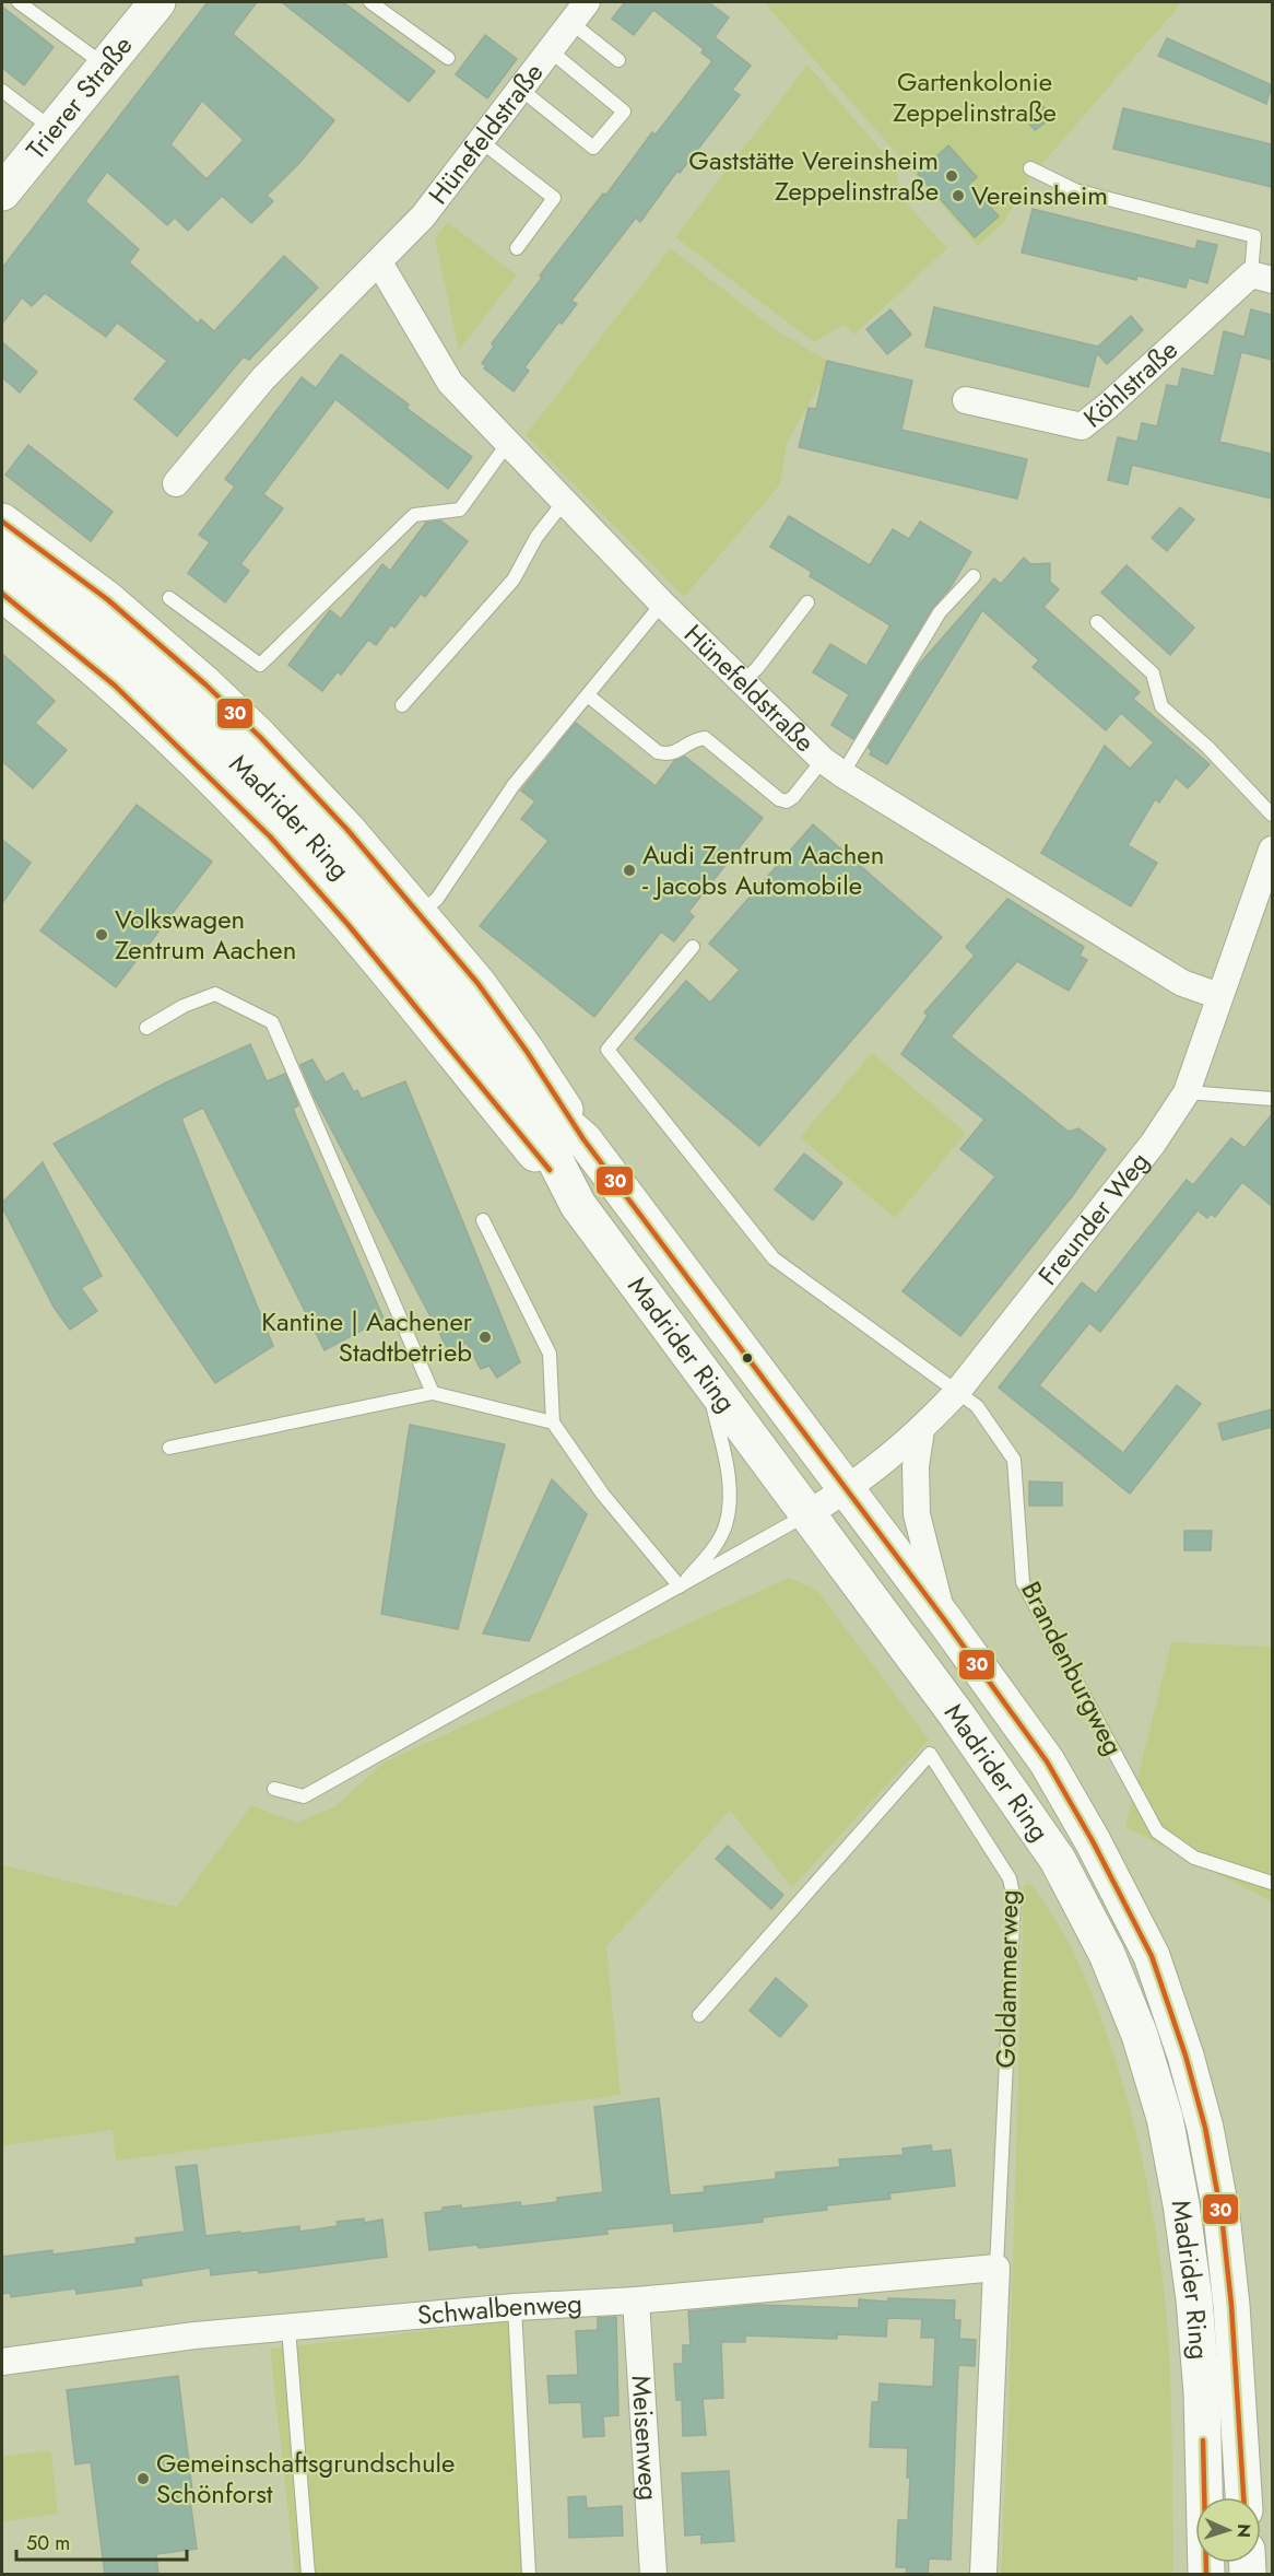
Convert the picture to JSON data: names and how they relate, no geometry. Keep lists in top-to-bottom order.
{
  "streets": {
    "main road": ["Trierer Straße", "Madrider Ring"],
    "street": [
      "Hünefeldstraße",
      "Köhlstraße",
      "Freunder Weg",
      "Goldammerweg",
      "Schwalbenweg",
      "Meisenweg"
    ],
    "lane": ["Brandenburgweg"]
  },
  "crossings": [
    ["Hünefeldstraße", "Freunder Weg"],
    ["Madrider Ring", "Freunder Weg"],
    ["Freunder Weg", "Brandenburgweg"],
    ["Goldammerweg", "Schwalbenweg"],
    ["Schwalbenweg", "Meisenweg"]
  ],
  "parks": ["Gartenkolonie Zeppelinstraße"],
  "places": [
    "Gaststätte Vereinsheim Zeppelinstraße",
    "Vereinsheim",
    "Audi Zentrum Aachen - Jacobs Automobile",
    "Volkswagen Zentrum Aachen",
    "Kantine | Aachener Stadtbetrieb",
    "Gemeinschaftsgrundschule Schönforst"
  ],
  "lines": ["transit line 30"],
  "scale_bar": "50 m",
  "north": "right"
}
